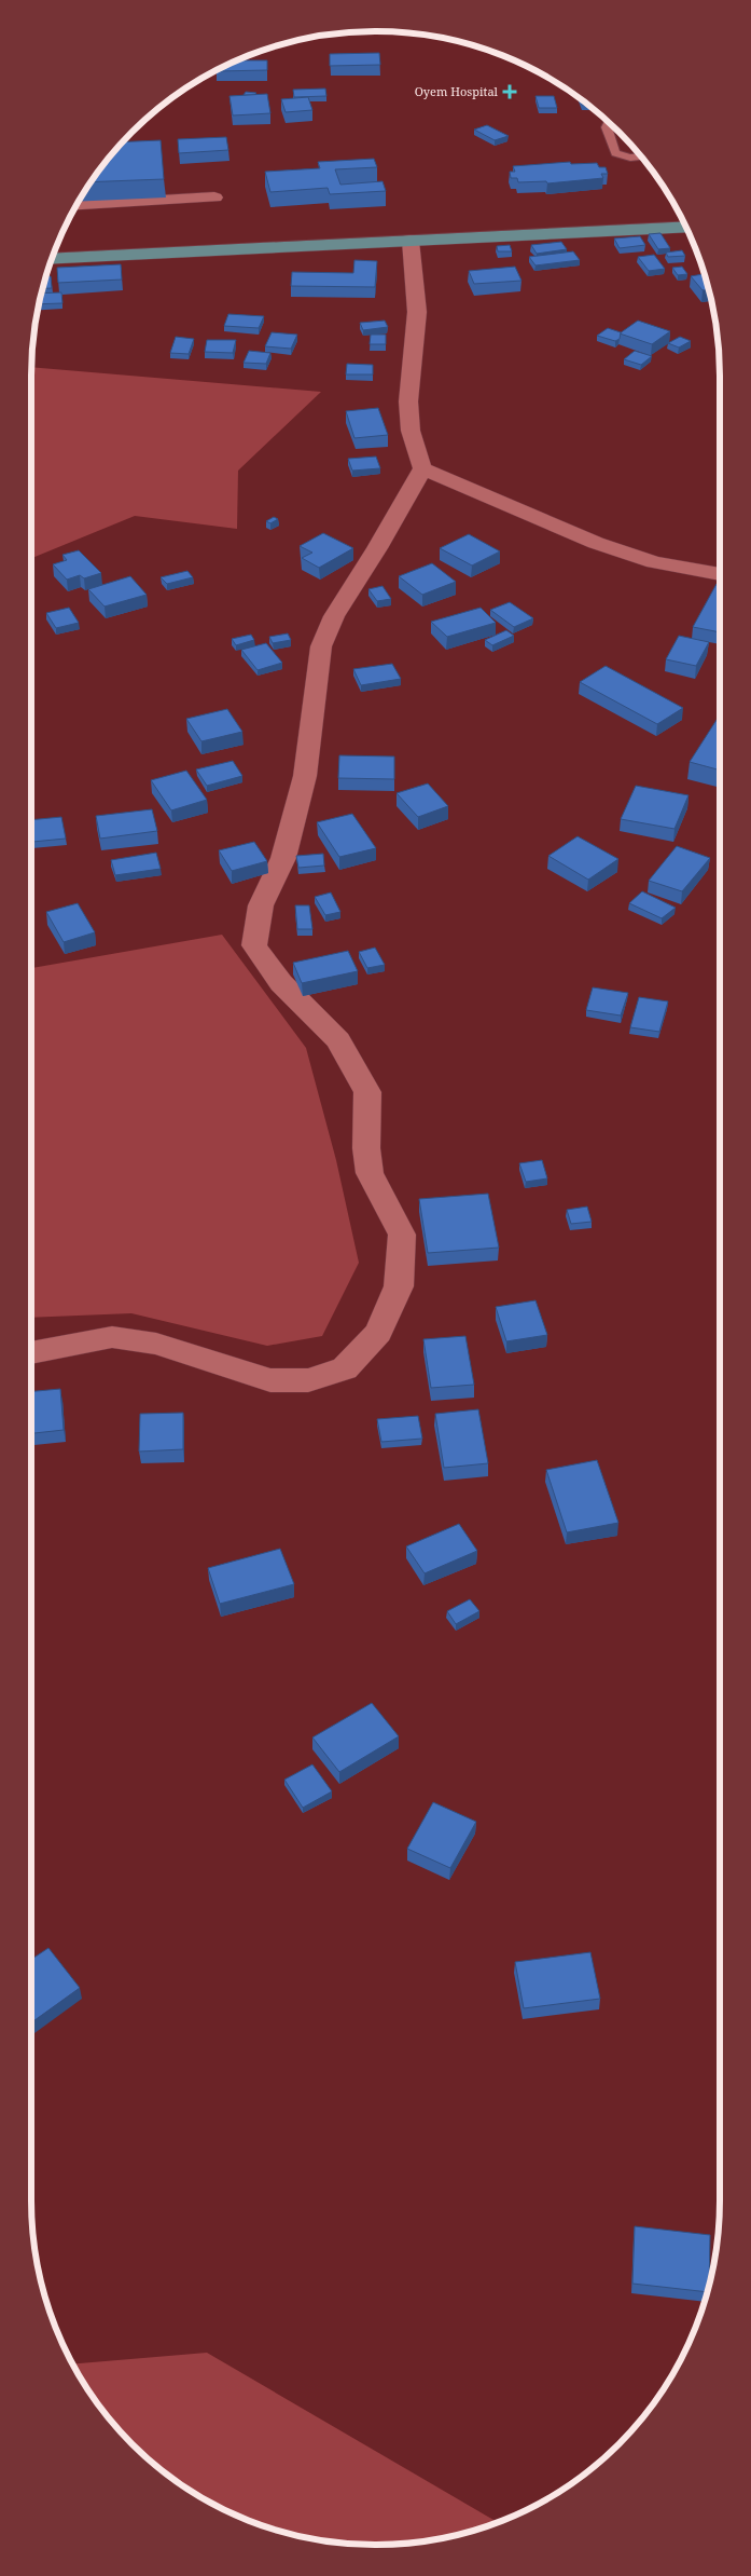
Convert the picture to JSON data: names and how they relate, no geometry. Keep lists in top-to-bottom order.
{
  "places": {
    "health": ["Oyem Hospital"]
  }
}
